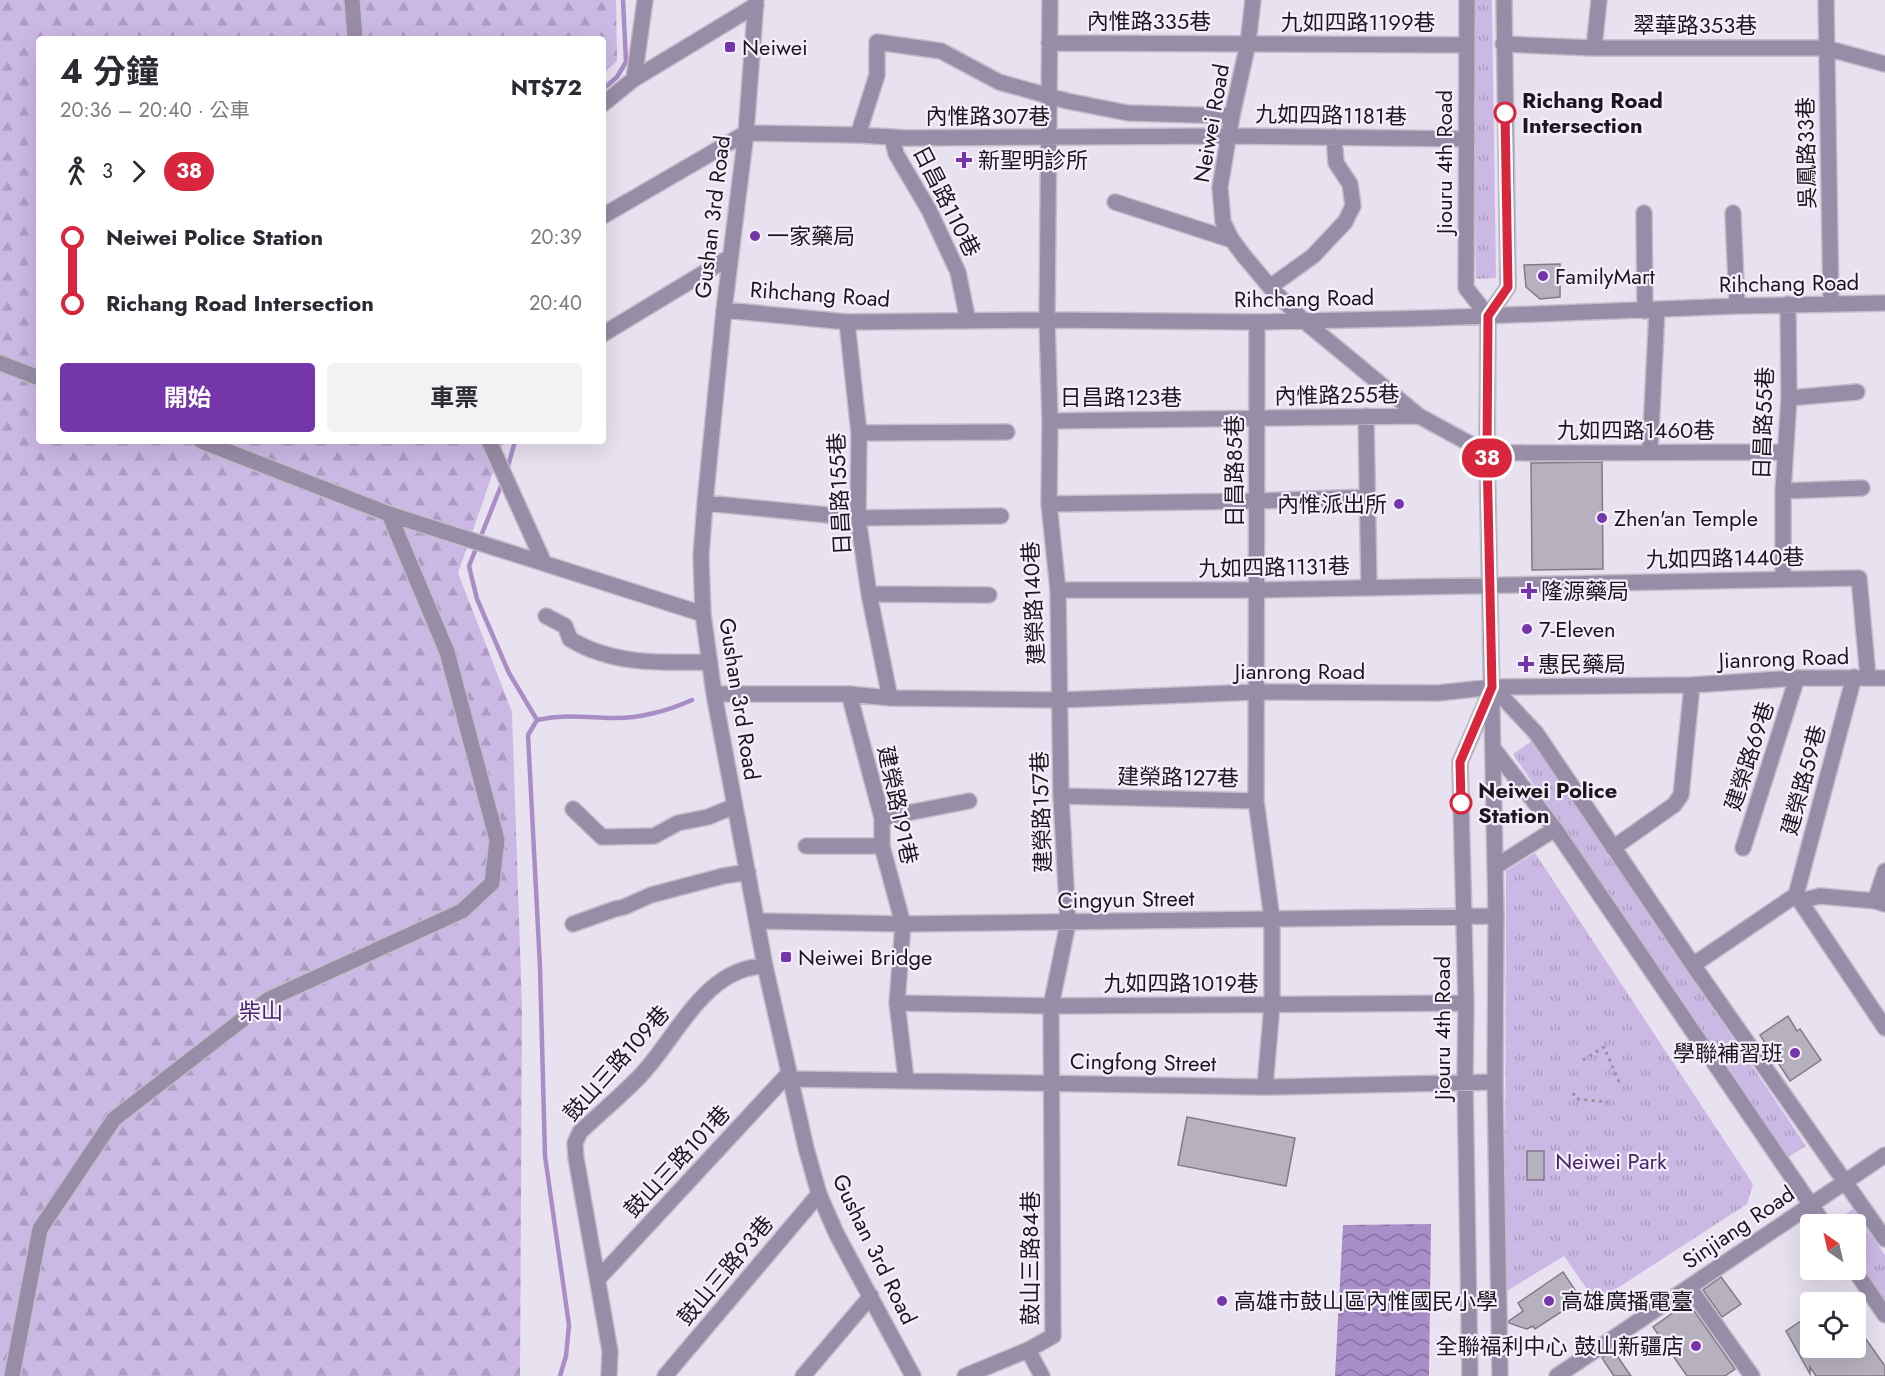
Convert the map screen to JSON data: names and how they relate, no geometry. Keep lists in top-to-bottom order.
{
  "streets": {
    "street": [
      "內惟路335巷",
      "九如四路1199巷",
      "翠華路353巷",
      "九如四路1181巷",
      "內惟路307巷",
      "Neiwei Road",
      "吳鳳路33巷",
      "Jiouru 4th Road",
      "日昌路110巷",
      "Gushan 3rd Road",
      "Rihchang Road",
      "內惟路255巷",
      "日昌路123巷",
      "日昌路55巷",
      "九如四路1460巷",
      "日昌路85巷",
      "日昌路155巷",
      "九如四路1440巷",
      "九如四路1131巷",
      "建榮路140巷",
      "Jianrong Road",
      "建榮路69巷",
      "建榮路127巷",
      "建榮路59巷",
      "建榮路191巷",
      "建榮路157巷",
      "Cingyun Street",
      "九如四路1019巷",
      "Cingfong Street",
      "鼓山三路109巷",
      "鼓山三路101巷",
      "Sinjiang Road",
      "鼓山三路84巷",
      "鼓山三路93巷"
    ]
  },
  "crossings": [
    ["內惟路335巷", "九如四路1199巷"],
    ["內惟路335巷", "Neiwei Road"],
    ["內惟路335巷", "日昌路123巷"],
    ["九如四路1199巷", "Neiwei Road"],
    ["九如四路1199巷", "Jiouru 4th Road"],
    ["翠華路353巷", "吳鳳路33巷"],
    ["九如四路1181巷", "內惟路307巷"],
    ["九如四路1181巷", "Neiwei Road"],
    ["九如四路1181巷", "Jiouru 4th Road"],
    ["內惟路307巷", "Neiwei Road"],
    ["內惟路307巷", "日昌路110巷"],
    ["內惟路307巷", "Gushan 3rd Road"],
    ["內惟路307巷", "日昌路123巷"],
    ["Neiwei Road", "Jiouru 4th Road"],
    ["Neiwei Road", "Rihchang Road"],
    ["Neiwei Road", "內惟路255巷"],
    ["Neiwei Road", "九如四路1460巷"],
    ["吳鳳路33巷", "Rihchang Road"],
    ["Jiouru 4th Road", "Rihchang Road"],
    ["Jiouru 4th Road", "九如四路1460巷"],
    ["Jiouru 4th Road", "九如四路1440巷"],
    ["Jiouru 4th Road", "九如四路1131巷"],
    ["Jiouru 4th Road", "Jianrong Road"],
    ["Jiouru 4th Road", "Cingyun Street"],
    ["Jiouru 4th Road", "九如四路1019巷"],
    ["Jiouru 4th Road", "Cingfong Street"],
    ["日昌路110巷", "Rihchang Road"],
    ["Gushan 3rd Road", "Rihchang Road"],
    ["Gushan 3rd Road", "Jianrong Road"],
    ["Gushan 3rd Road", "Cingyun Street"],
    ["Gushan 3rd Road", "Cingfong Street"],
    ["Gushan 3rd Road", "鼓山三路109巷"],
    ["Gushan 3rd Road", "鼓山三路101巷"],
    ["Gushan 3rd Road", "鼓山三路93巷"],
    ["Rihchang Road", "日昌路123巷"],
    ["Rihchang Road", "日昌路55巷"],
    ["Rihchang Road", "日昌路85巷"],
    ["Rihchang Road", "日昌路155巷"],
    ["內惟路255巷", "日昌路123巷"],
    ["內惟路255巷", "日昌路85巷"],
    ["日昌路123巷", "日昌路85巷"],
    ["日昌路123巷", "建榮路140巷"],
    ["日昌路55巷", "九如四路1460巷"],
    ["日昌路55巷", "九如四路1440巷"],
    ["日昌路85巷", "九如四路1131巷"],
    ["日昌路85巷", "Jianrong Road"],
    ["日昌路85巷", "建榮路127巷"],
    ["日昌路155巷", "Jianrong Road"],
    ["九如四路1440巷", "九如四路1131巷"],
    ["九如四路1440巷", "Jianrong Road"],
    ["九如四路1440巷", "建榮路59巷"],
    ["九如四路1131巷", "建榮路140巷"],
    ["建榮路140巷", "Jianrong Road"],
    ["建榮路140巷", "建榮路157巷"],
    ["Jianrong Road", "建榮路69巷"],
    ["Jianrong Road", "建榮路127巷"],
    ["Jianrong Road", "建榮路59巷"],
    ["Jianrong Road", "建榮路191巷"],
    ["Jianrong Road", "建榮路157巷"],
    ["建榮路127巷", "建榮路157巷"],
    ["建榮路191巷", "Cingyun Street"],
    ["建榮路191巷", "九如四路1019巷"],
    ["建榮路191巷", "Cingfong Street"],
    ["建榮路157巷", "Cingyun Street"],
    ["建榮路157巷", "九如四路1019巷"],
    ["建榮路157巷", "Cingfong Street"],
    ["建榮路157巷", "鼓山三路84巷"],
    ["Cingfong Street", "鼓山三路101巷"],
    ["Cingfong Street", "鼓山三路84巷"],
    ["鼓山三路109巷", "鼓山三路101巷"]
  ],
  "parks": ["柴山", "Neiwei Park"],
  "places": {
    "transit": ["Neiwei", "Neiwei Bridge"],
    "other": [
      "Richang Road Intersection",
      "一家藥局",
      "FamilyMart",
      "內惟派出所",
      "Zhen'an Temple",
      "7-Eleven",
      "Neiwei Police Station",
      "學聯補習班",
      "高雄市鼓山區內惟國民小學",
      "高雄廣播電臺",
      "全聯福利中心 鼓山新疆店"
    ],
    "health": ["新聖明診所", "隆源藥局", "惠民藥局"]
  },
  "lines": ["bus line 38"],
  "north": "top left",
  "page": {
    "on_map": "38",
    "heading": ["4 分鐘", "20:36 – 20:40 · 公車", "NT$72"],
    "legs": ["3", "38"],
    "list": [
      {
        "name": "Neiwei Police Station",
        "value": "20:39"
      },
      {
        "name": "Richang Road Intersection",
        "value": "20:40"
      }
    ],
    "buttons": ["開始", "車票"]
  }
}
